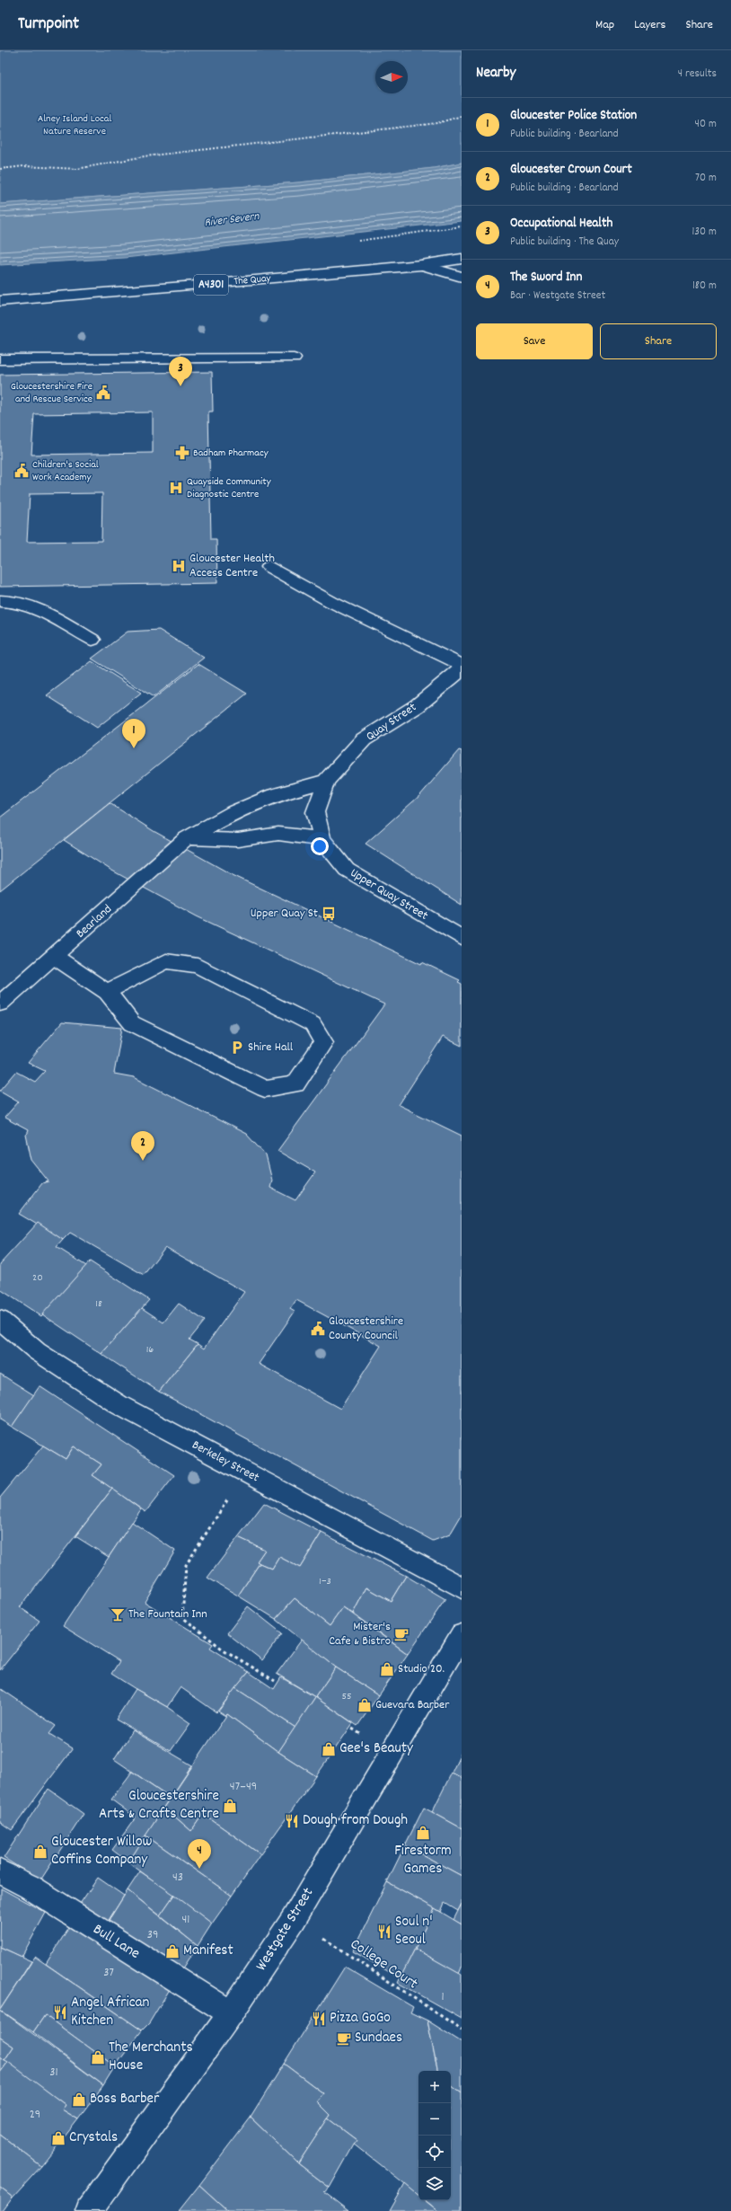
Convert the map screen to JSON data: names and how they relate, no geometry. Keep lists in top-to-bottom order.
{
  "streets": {
    "street": [
      "The Quay",
      "A4301",
      "Quay Street",
      "Upper Quay Street",
      "Bearland",
      "Berkeley Street",
      "Westgate Street",
      "Bull Lane"
    ],
    "path": ["College Court"]
  },
  "crossings": [
    ["Quay Street", "Upper Quay Street"],
    ["Quay Street", "Bearland"],
    ["Upper Quay Street", "Bearland"],
    ["Westgate Street", "Bull Lane"],
    ["Westgate Street", "College Court"]
  ],
  "water": ["River Severn"],
  "parks": ["Alney Island Local Nature Reserve"],
  "places": {
    "public building": ["Gloucestershire Fire and Rescue Service", "Children's Social Work Academy", "Gloucestershire County Council"],
    "pharmacy": ["Badham Pharmacy"],
    "hospital": ["Quayside Community Diagnostic Centre", "Gloucester Health Access Centre"],
    "bus stop": ["Upper Quay St"],
    "parking": ["Shire Hall"],
    "bar": ["The Fountain Inn"],
    "cafe": ["Mister's Cafe & Bistro", "Sundaes"],
    "shop": [
      "Studio 20.",
      "Guevara Barber",
      "Gee's Beauty",
      "Gloucestershire Arts & Crafts Centre",
      "Firestorm Games",
      "Gloucester Willow Coffins Company",
      "Manifest",
      "The Merchants House",
      "Boss Barber",
      "Crystals"
    ],
    "restaurant": [
      "Dough from Dough",
      "Soul n' Seoul",
      "Angel African Kitchen",
      "Pizza GoGo"
    ]
  },
  "house_numbers": [
    "20",
    "18",
    "16",
    "1–3",
    "55",
    "47–49",
    "43",
    "41",
    "39",
    "37",
    "1",
    "31",
    "29"
  ],
  "north": "right",
  "page": {
    "header": "Turnpoint",
    "nav": ["Map", "Layers", "Share"],
    "heading": ["Nearby", "4 results"],
    "list": [
      {
        "mark": "1",
        "name": "Gloucester Police Station",
        "note": "Public building · Bearland",
        "value": "40 m"
      },
      {
        "mark": "2",
        "name": "Gloucester Crown Court",
        "note": "Public building · Bearland",
        "value": "70 m"
      },
      {
        "mark": "3",
        "name": "Occupational Health",
        "note": "Public building · The Quay",
        "value": "130 m"
      },
      {
        "mark": "4",
        "name": "The Sword Inn",
        "note": "Bar · Westgate Street",
        "value": "180 m"
      }
    ],
    "buttons": ["Save", "Share"],
    "pins": [
      "3",
      "1",
      "2",
      "4"
    ],
    "map_buttons": ["+", "−"]
  }
}
